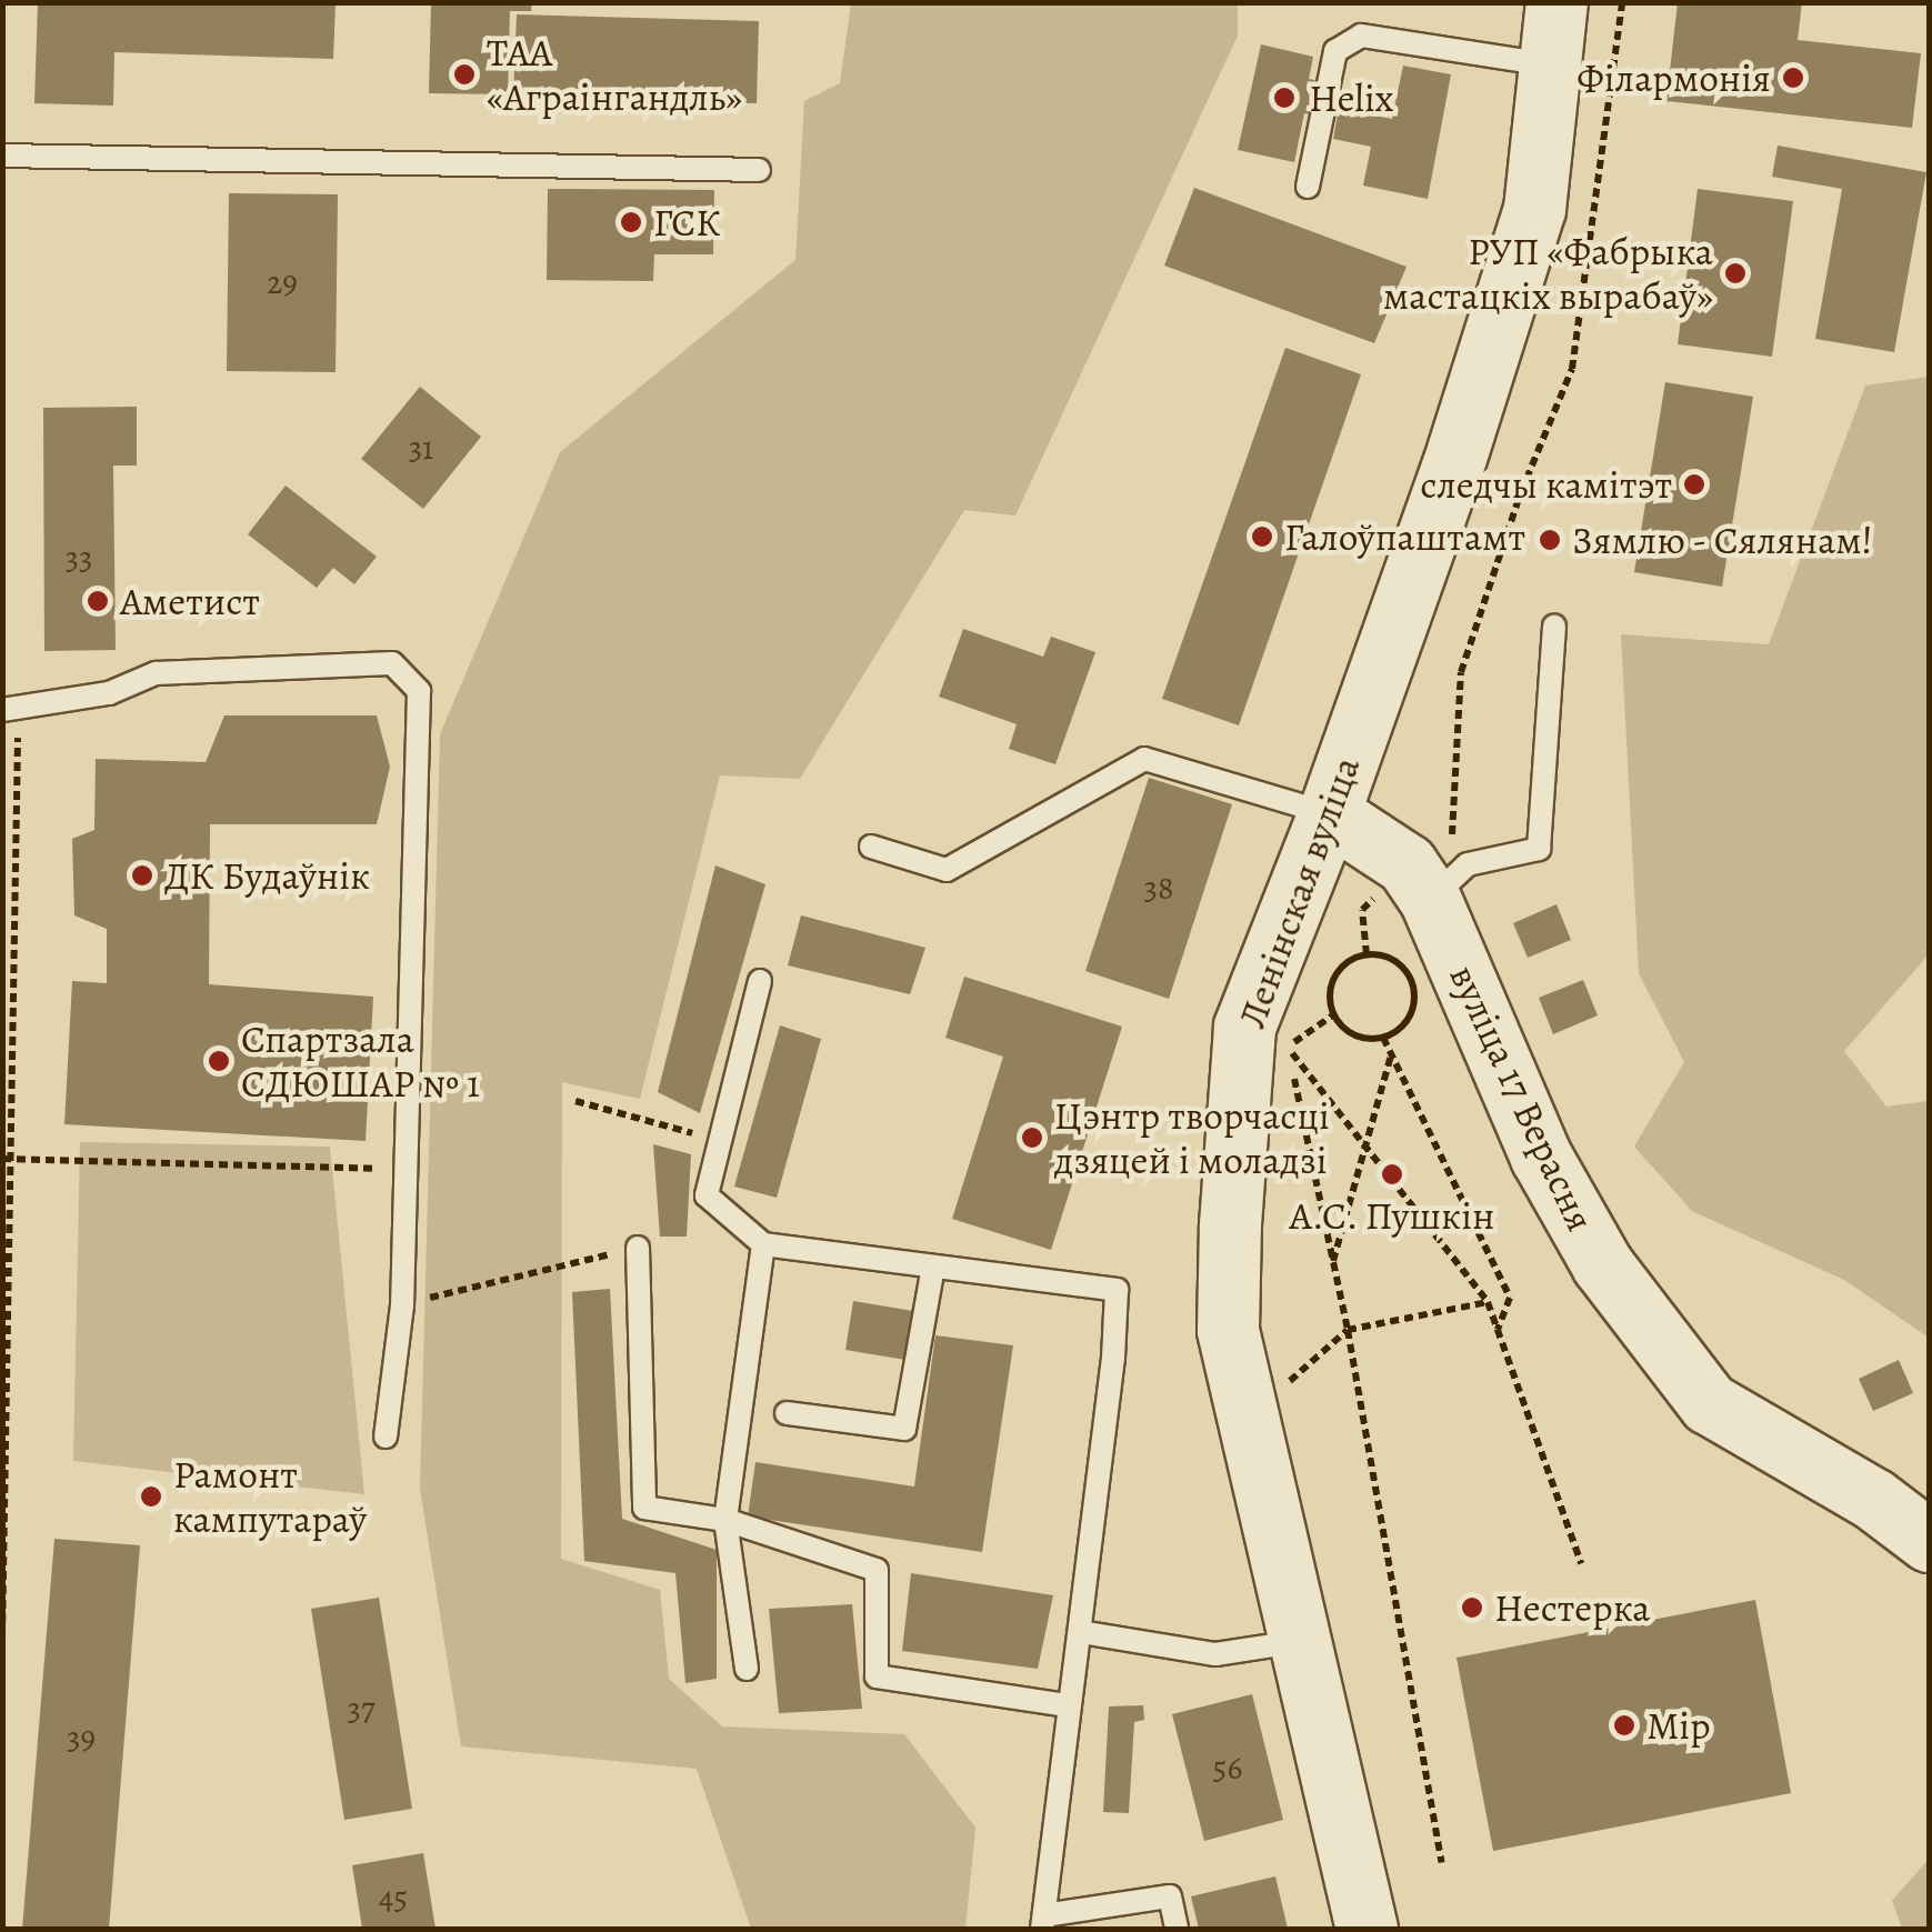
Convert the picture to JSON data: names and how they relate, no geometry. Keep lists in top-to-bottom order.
{
  "streets": {
    "main road": ["Ленінская вуліца", "вуліца 17 Верасня"]
  },
  "places": [
    "ТАА «Аграінгандль»",
    "Філармонія",
    "Helix",
    "ГСК",
    "РУП «Фабрыка мастацкіх вырабаў»",
    "следчы камітэт",
    "Галоўпаштамт",
    "Зямлю - Сялянам!",
    "Аметист",
    "ДК Будаўнік",
    "Спартзала СДЮШАР № 1",
    "Цэнтр творчасці дзяцей і моладзі",
    "А.С. Пушкін",
    "Рамонт кампутараў",
    "Нестерка",
    "Мір"
  ],
  "house_numbers": [
    "29",
    "31",
    "33",
    "38",
    "37",
    "39",
    "56",
    "45"
  ]
}
